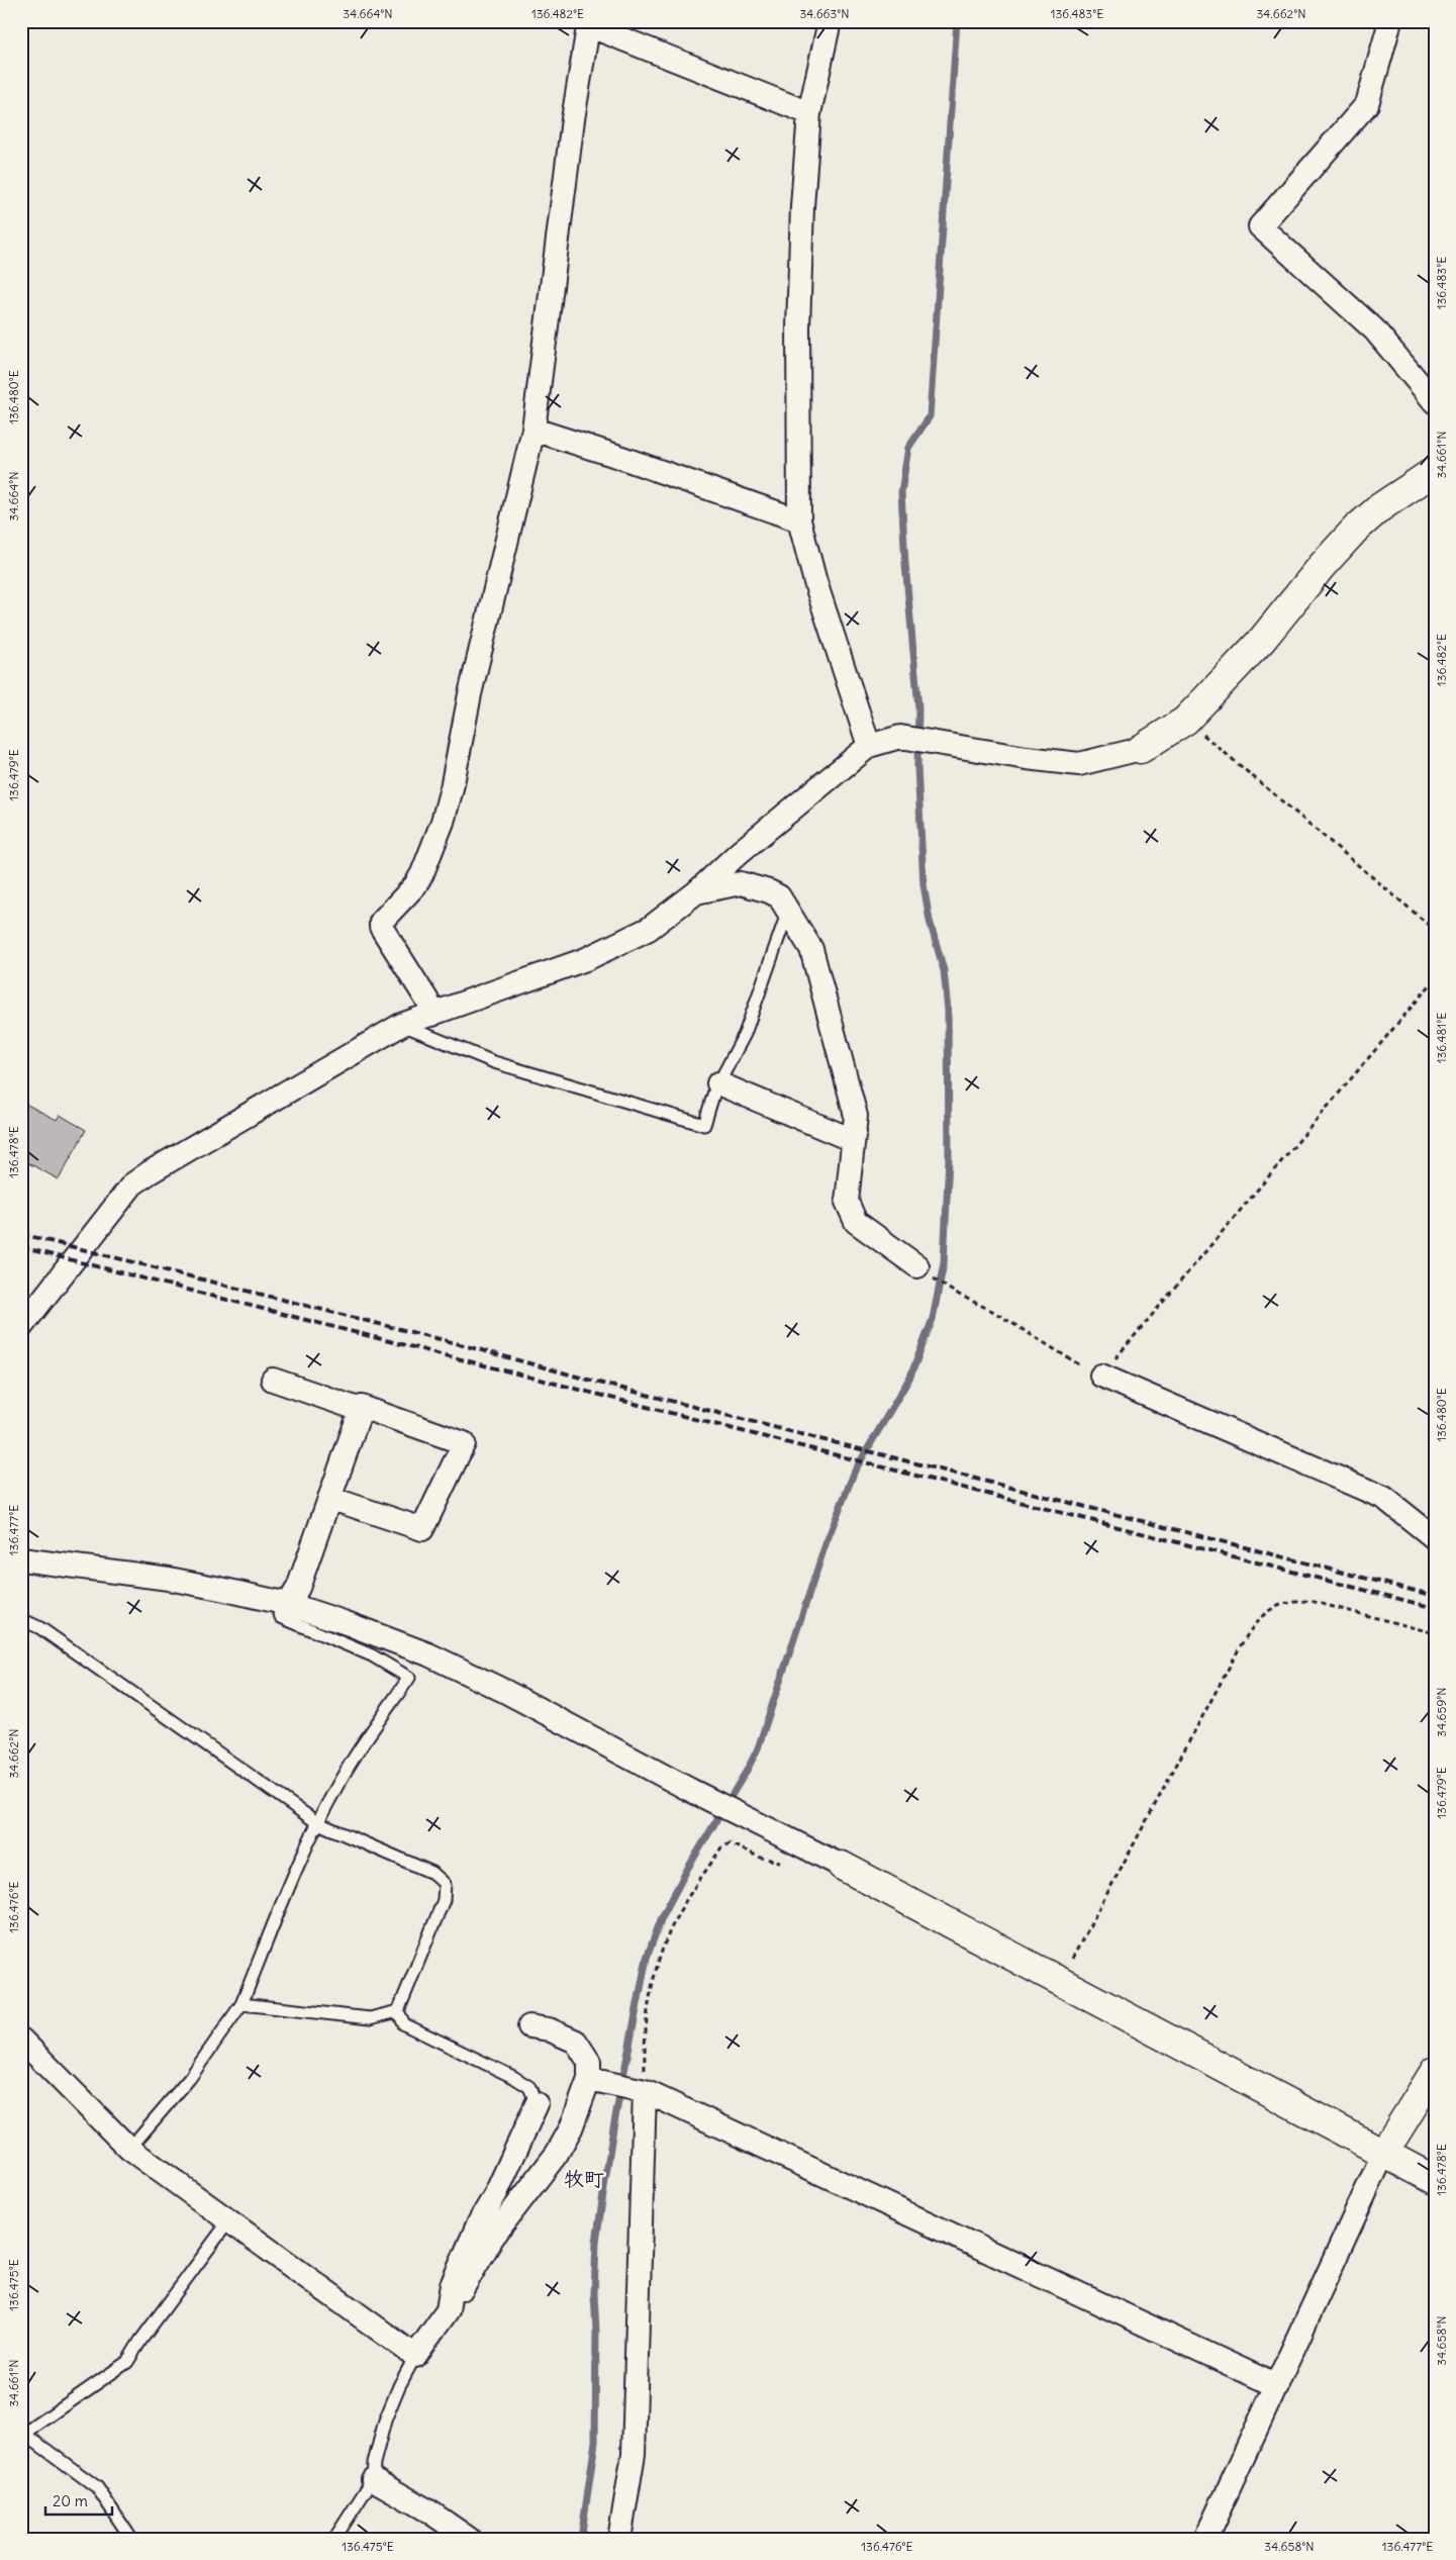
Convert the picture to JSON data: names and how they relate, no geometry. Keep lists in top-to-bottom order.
{
  "districts": ["牧町"],
  "scale_bar": "20 m",
  "coordinates": [
    "34.664°N",
    "136.482°E",
    "34.663°N",
    "136.483°E",
    "34.662°N",
    "136.480°E",
    "34.661°N",
    "136.479°E",
    "136.481°E",
    "136.478°E",
    "136.477°E",
    "34.659°N",
    "136.476°E",
    "136.475°E",
    "34.658°N"
  ]
}
